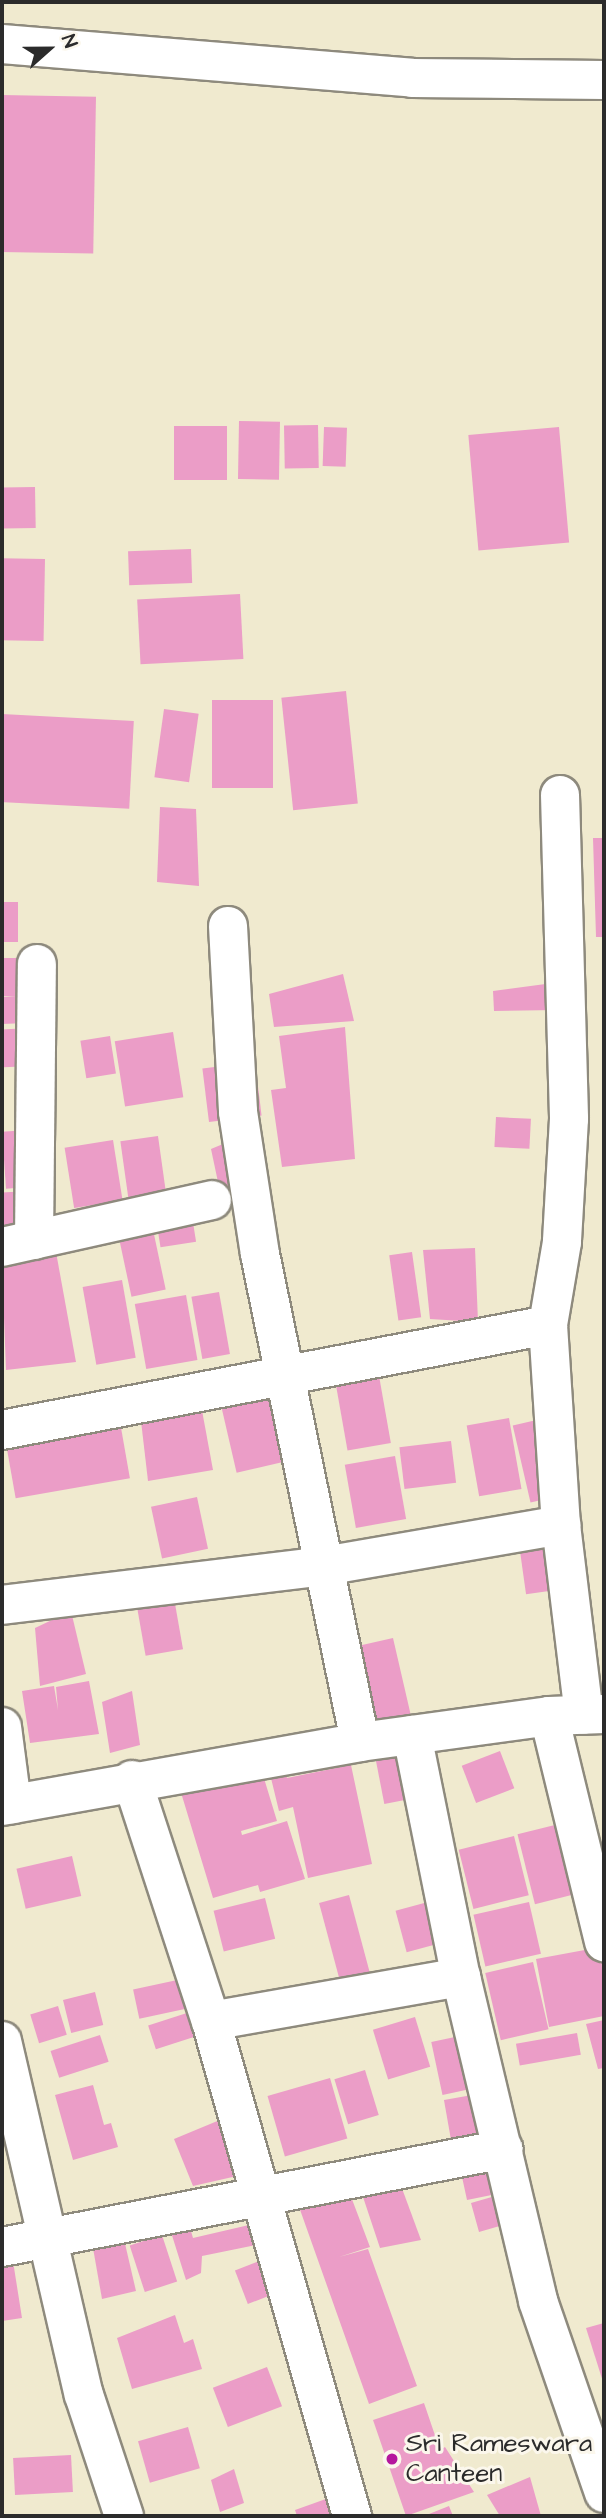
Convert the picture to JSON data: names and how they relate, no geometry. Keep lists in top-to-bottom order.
{
  "places": ["Sri Rameswara Canteen"],
  "north": "right"
}
